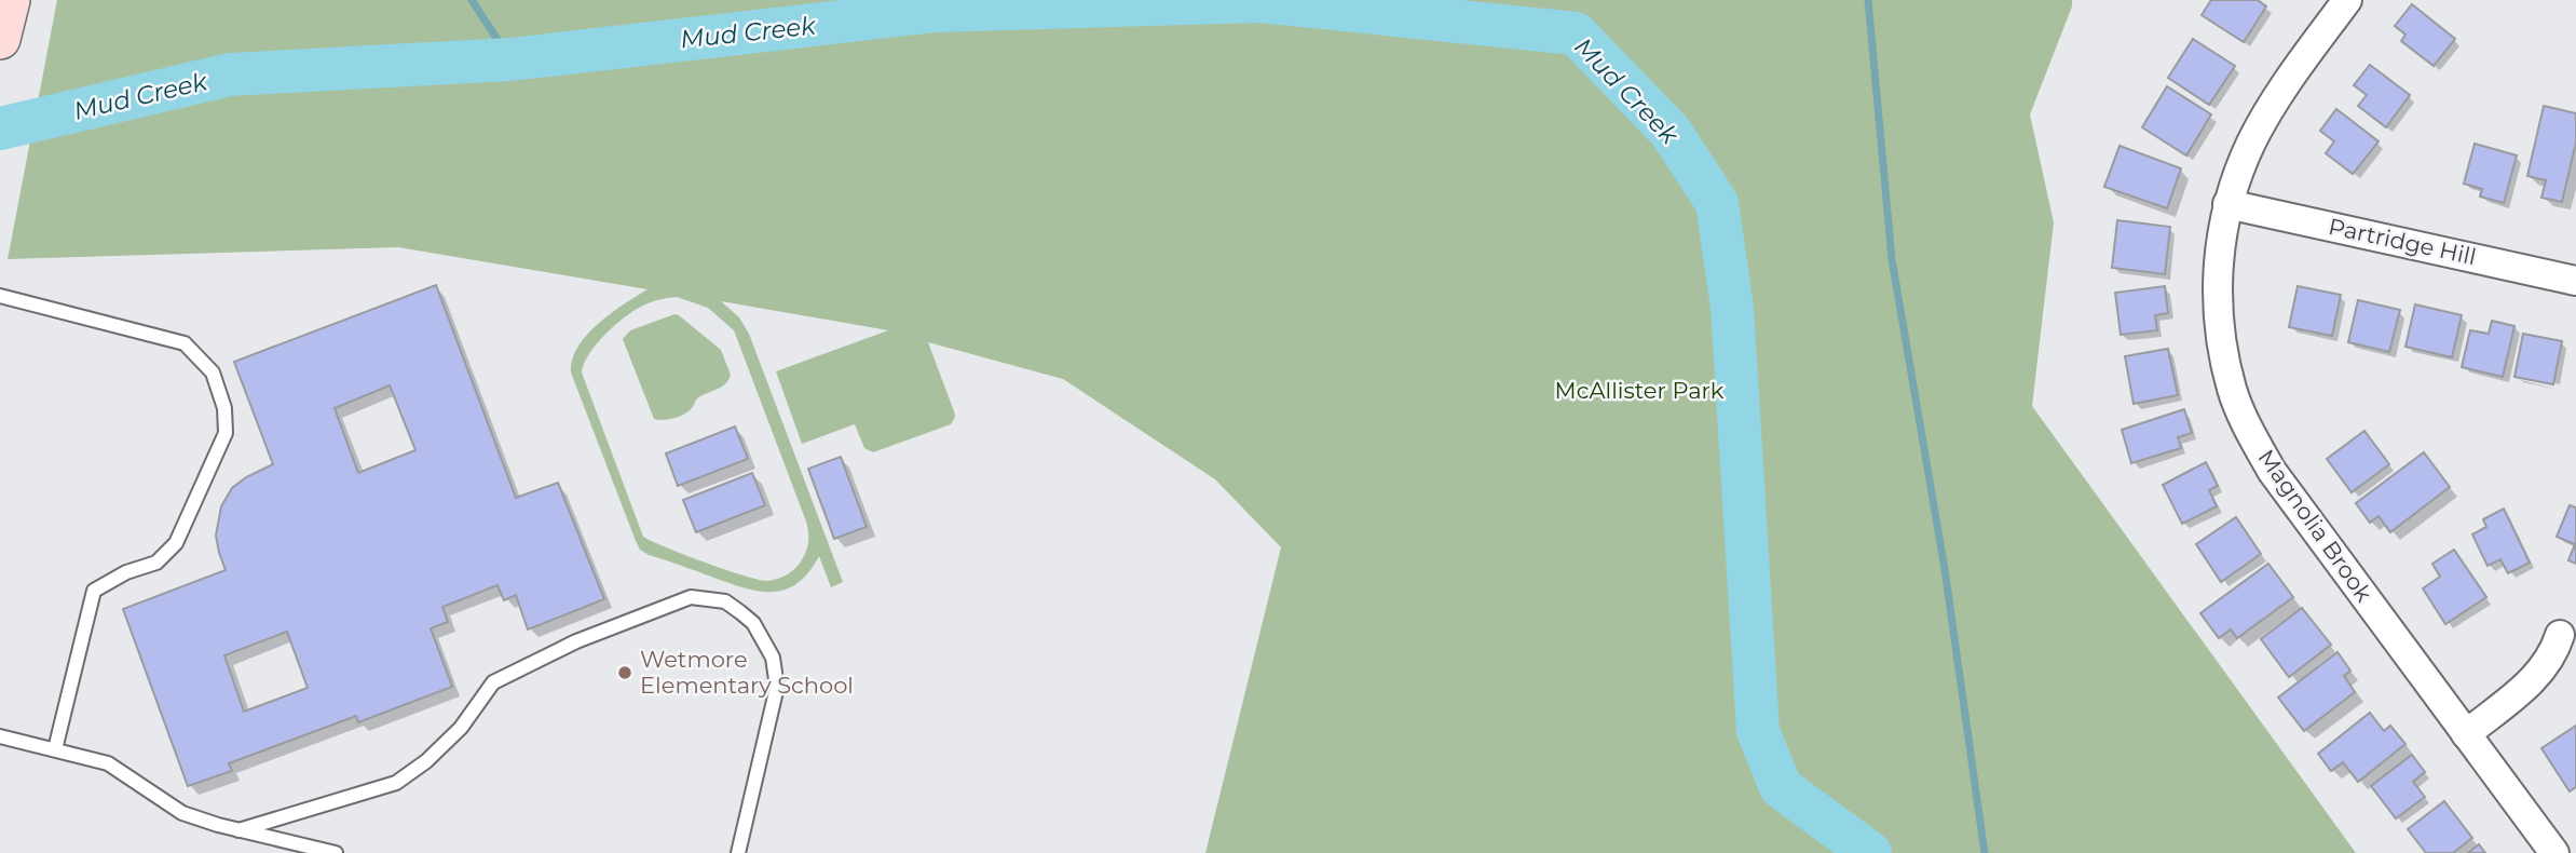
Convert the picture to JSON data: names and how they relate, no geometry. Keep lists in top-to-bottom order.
{
  "streets": {
    "street": ["Partridge Hill", "Magnolia Brook"]
  },
  "crossings": [
    ["Partridge Hill", "Magnolia Brook"]
  ],
  "water": ["Mud Creek"],
  "parks": ["McAllister Park"],
  "places": ["Wetmore Elementary School"]
}
